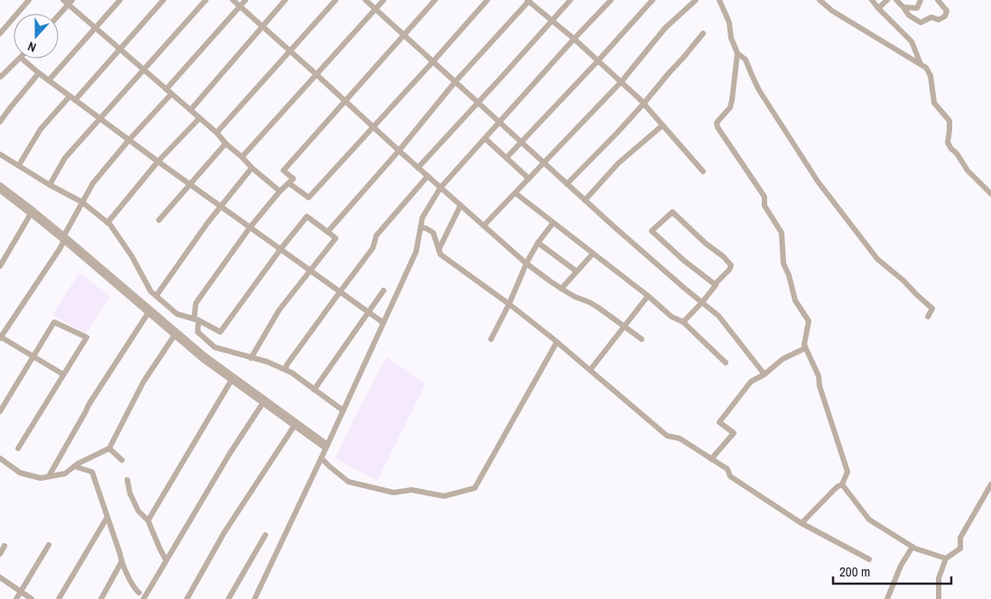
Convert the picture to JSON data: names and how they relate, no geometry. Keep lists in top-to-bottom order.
{
  "scale_bar": "200 m",
  "north": "bottom"
}
